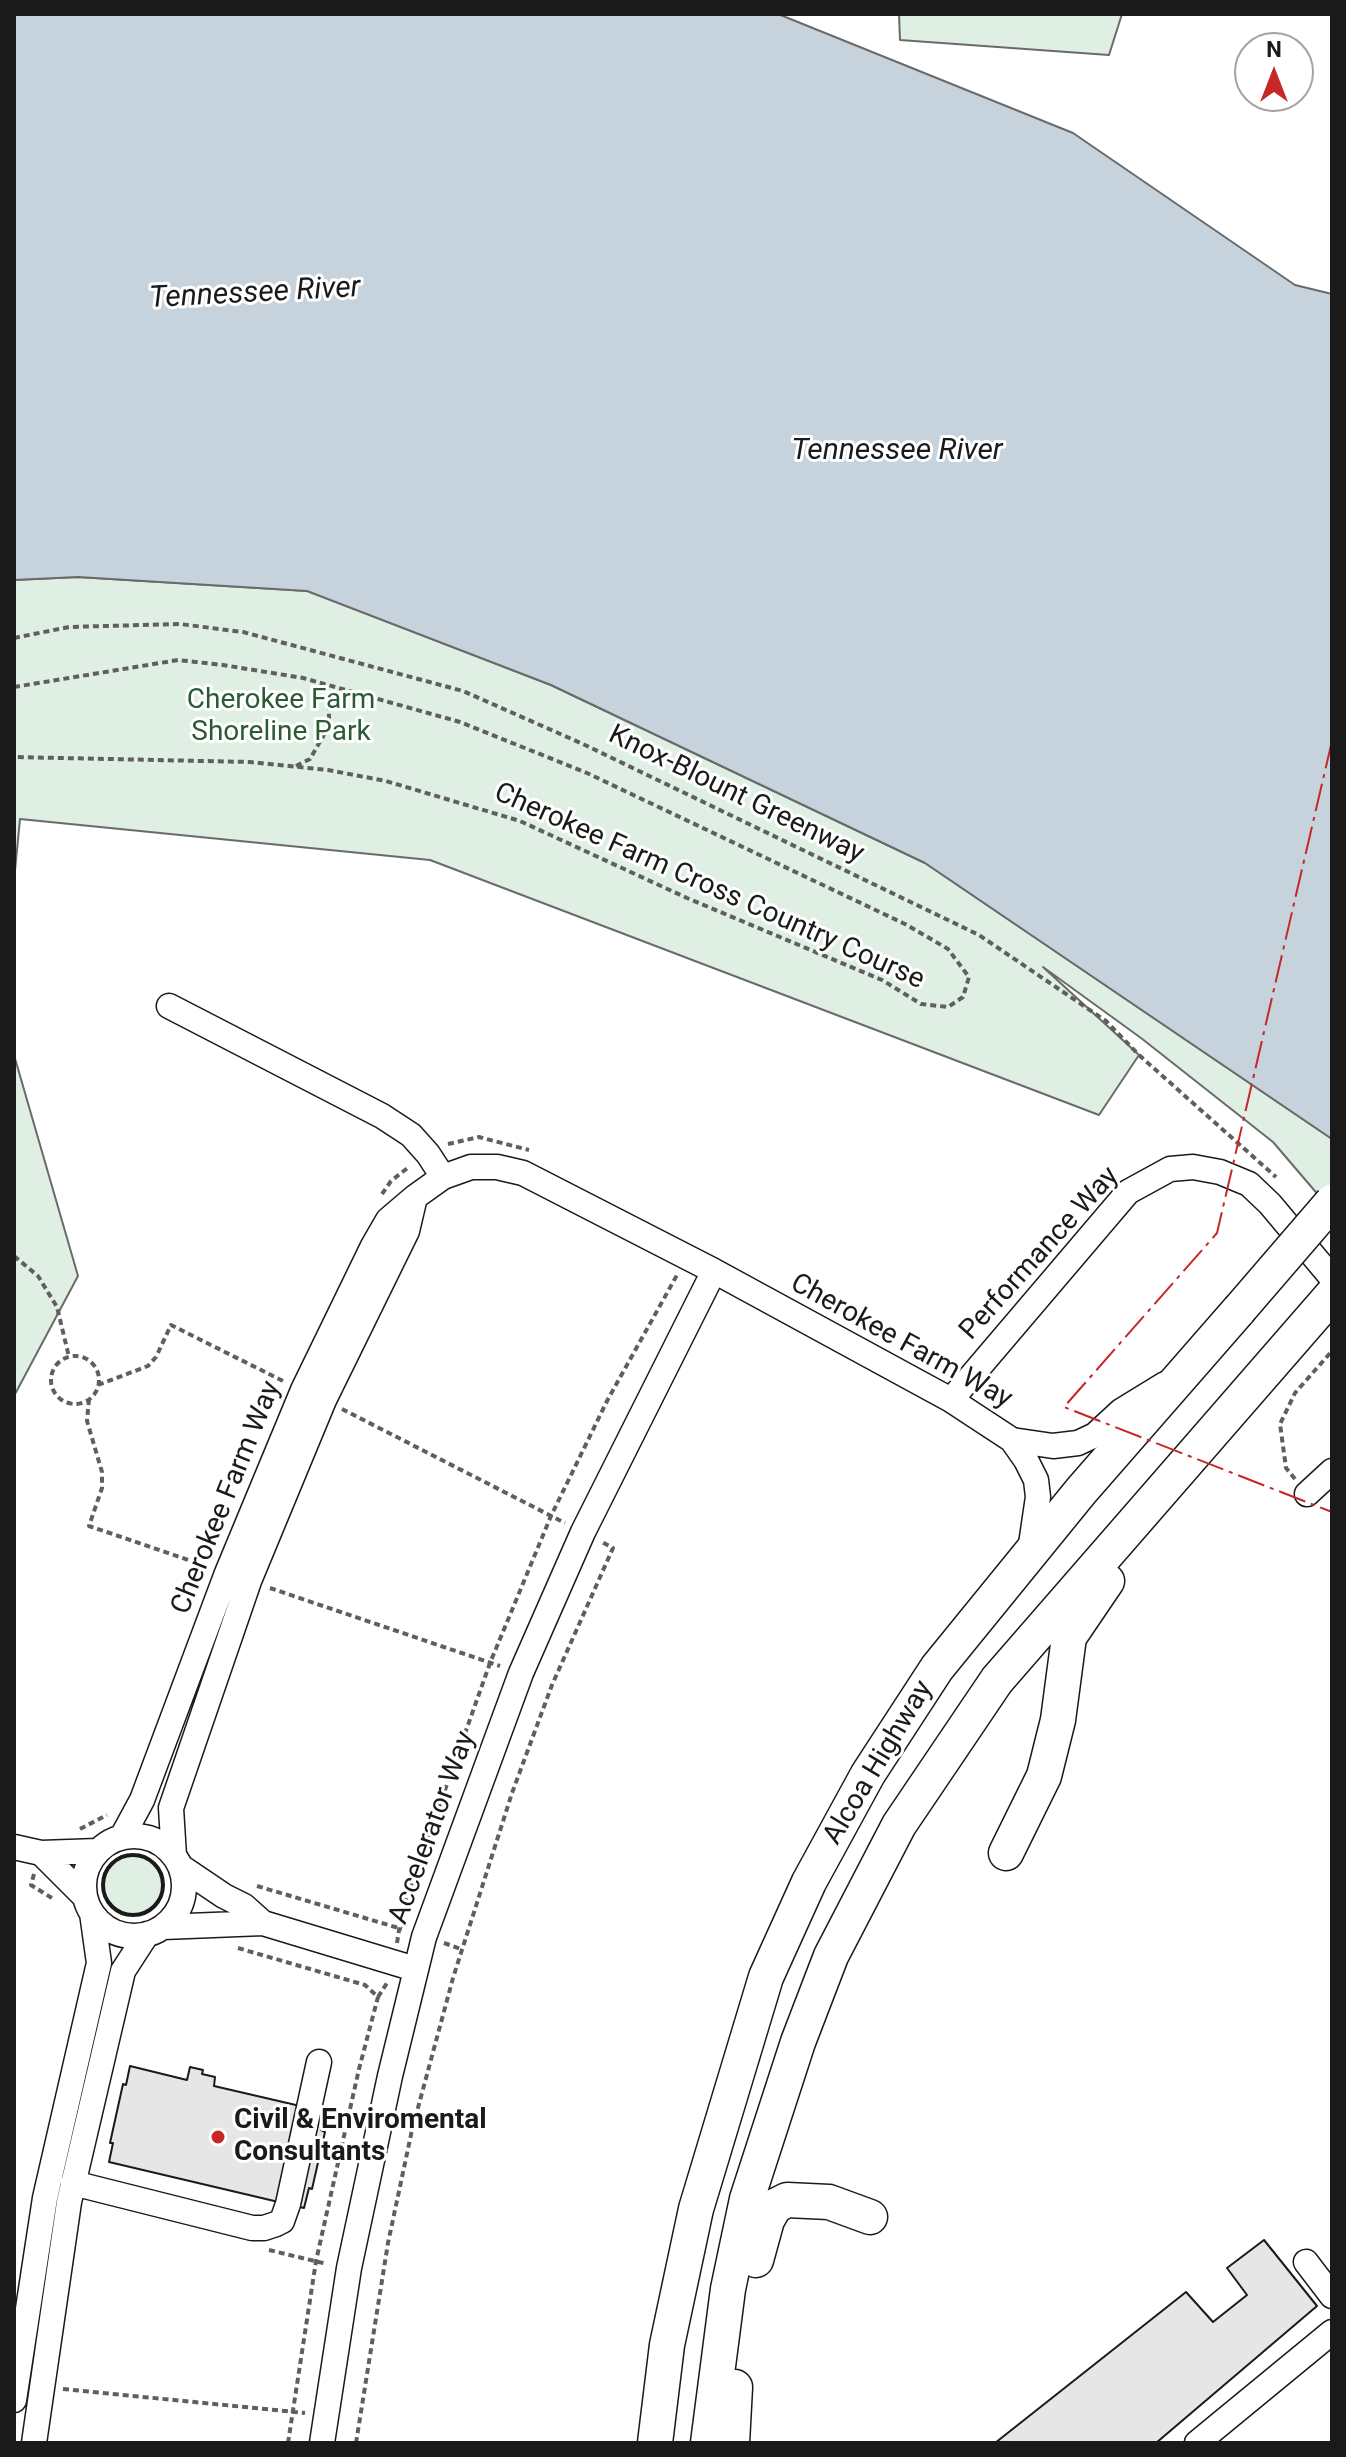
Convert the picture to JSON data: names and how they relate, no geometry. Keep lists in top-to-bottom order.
{
  "streets": {
    "highway": ["Alcoa Highway"],
    "street": ["Performance Way", "Cherokee Farm Way", "Accelerator Way"],
    "path": ["Knox-Blount Greenway", "Cherokee Farm Cross Country Course"]
  },
  "crossings": [
    ["Performance Way", "Cherokee Farm Way"],
    ["Cherokee Farm Way", "Alcoa Highway"],
    ["Cherokee Farm Way", "Accelerator Way"]
  ],
  "water": ["Tennessee River"],
  "parks": ["Cherokee Farm Shoreline Park"],
  "places": ["Civil & Enviromental Consultants"],
  "north": "top"
}
